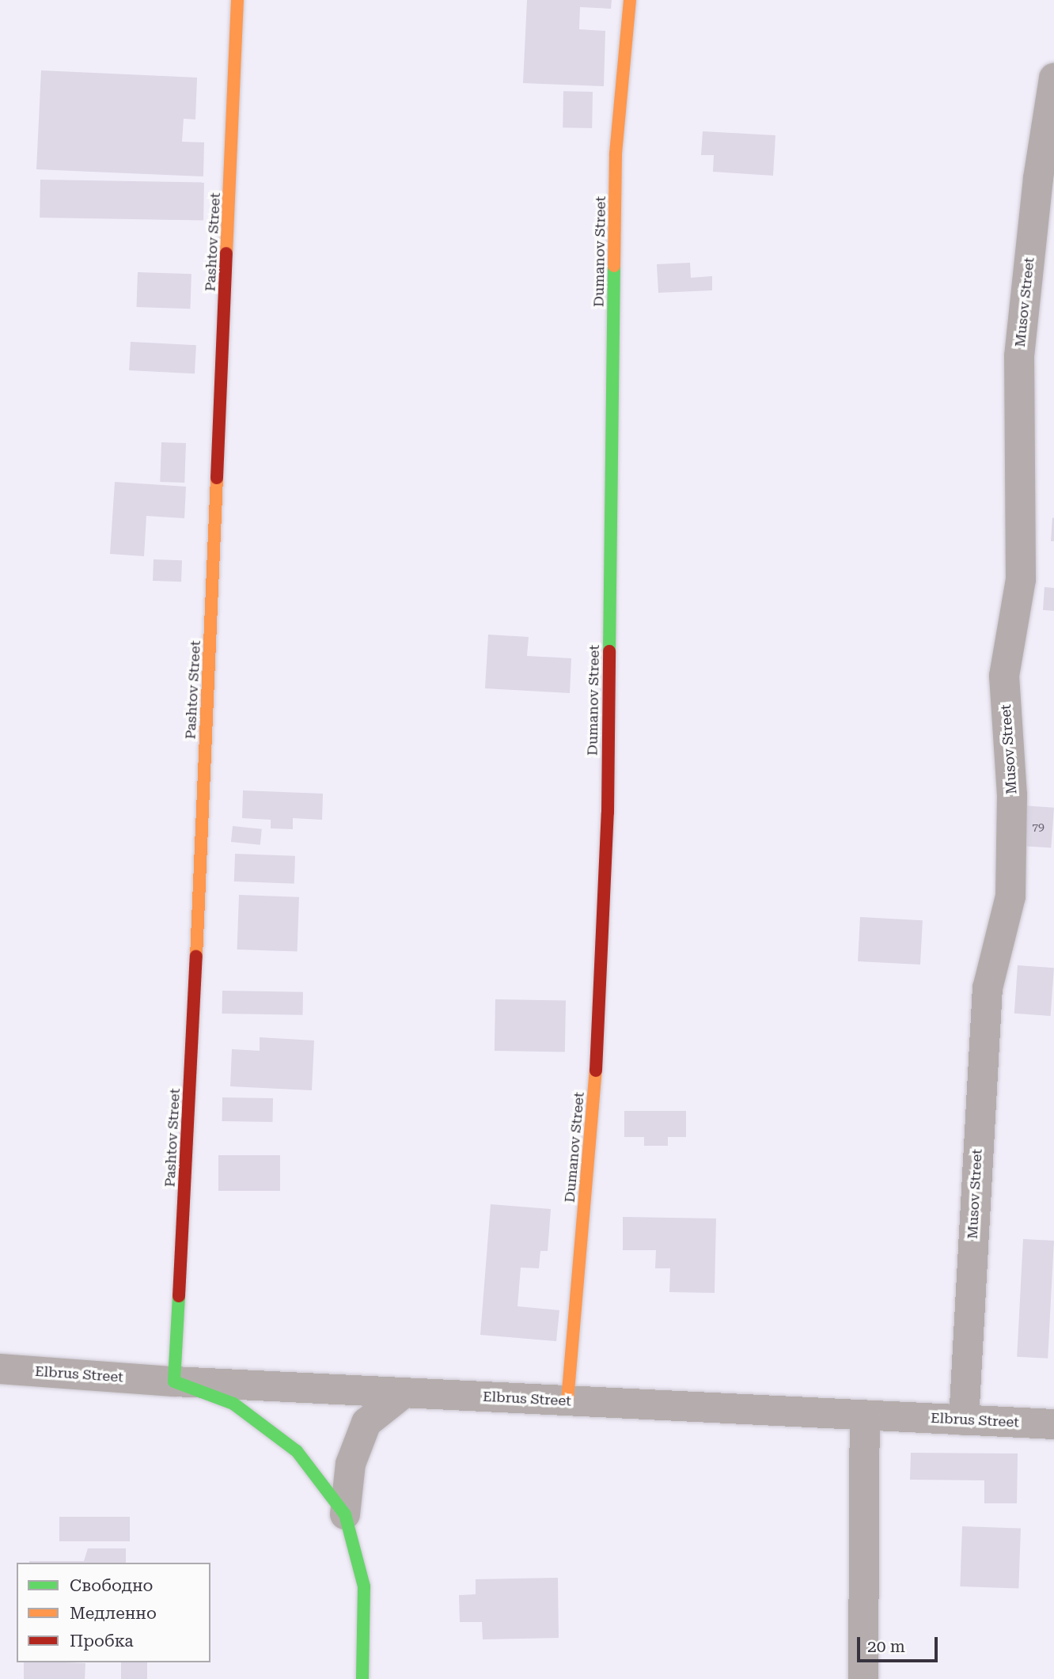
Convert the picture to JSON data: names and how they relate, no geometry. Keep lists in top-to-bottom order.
{
  "streets": {
    "street": [
      "Pashtov Street",
      "Dumanov Street",
      "Musov Street",
      "Elbrus Street"
    ]
  },
  "crossings": [
    ["Pashtov Street", "Elbrus Street"],
    ["Dumanov Street", "Elbrus Street"],
    ["Musov Street", "Elbrus Street"]
  ],
  "house_numbers": ["79"],
  "legend": ["Свободно", "Медленно", "Пробка"],
  "scale_bar": "20 m"
}
